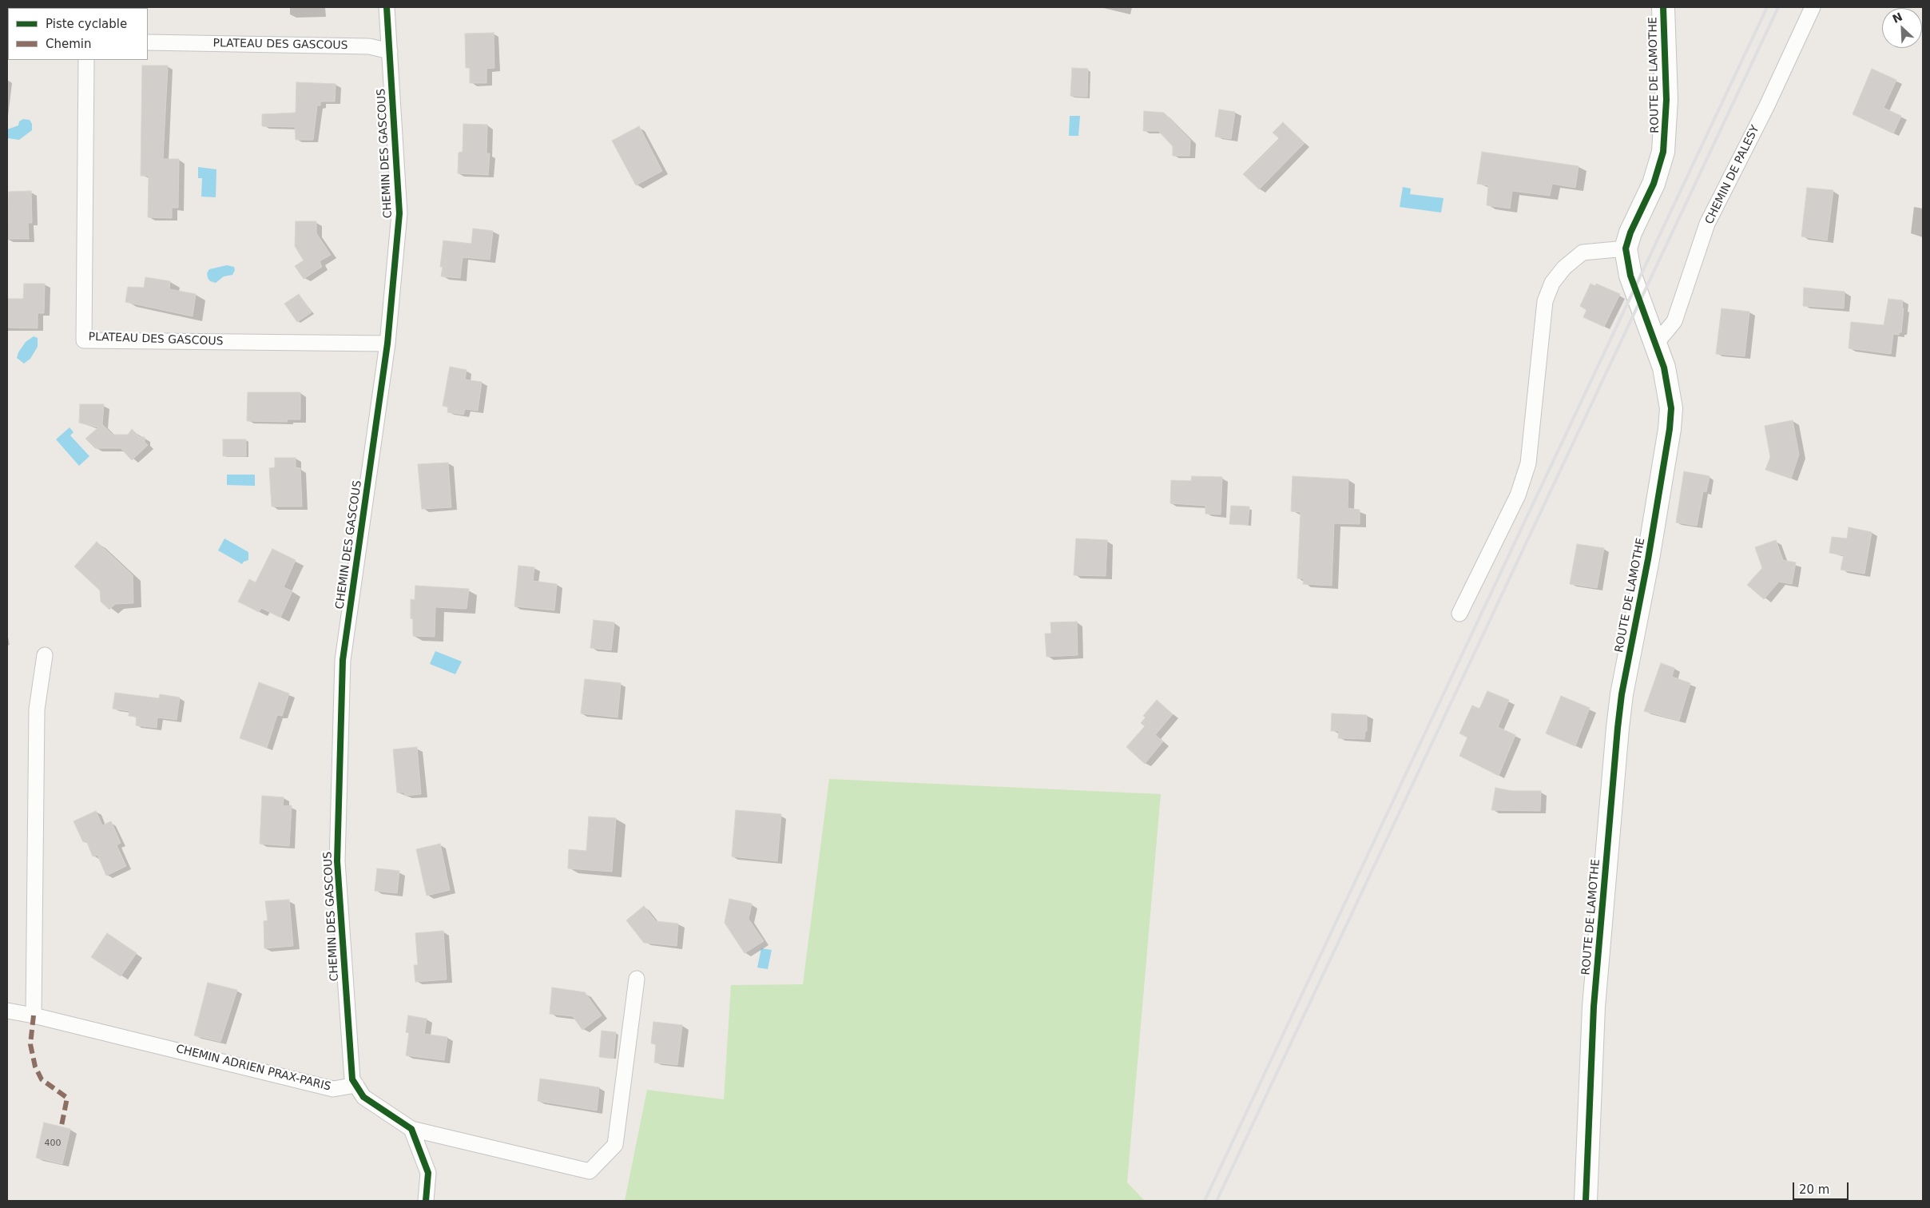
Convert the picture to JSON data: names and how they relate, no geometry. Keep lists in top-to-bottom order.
{
  "streets": {
    "street": [
      "PLATEAU DES GASCOUS",
      "ROUTE DE LAMOTHE",
      "CHEMIN DES GASCOUS",
      "CHEMIN DE PALESY",
      "CHEMIN ADRIEN PRAX-PARIS"
    ]
  },
  "crossings": [
    ["PLATEAU DES GASCOUS", "CHEMIN DES GASCOUS"],
    ["ROUTE DE LAMOTHE", "CHEMIN DE PALESY"],
    ["CHEMIN DES GASCOUS", "CHEMIN ADRIEN PRAX-PARIS"]
  ],
  "house_numbers": ["400"],
  "legend": ["Piste cyclable", "Chemin"],
  "scale_bar": "20 m",
  "north": "top left"
}
